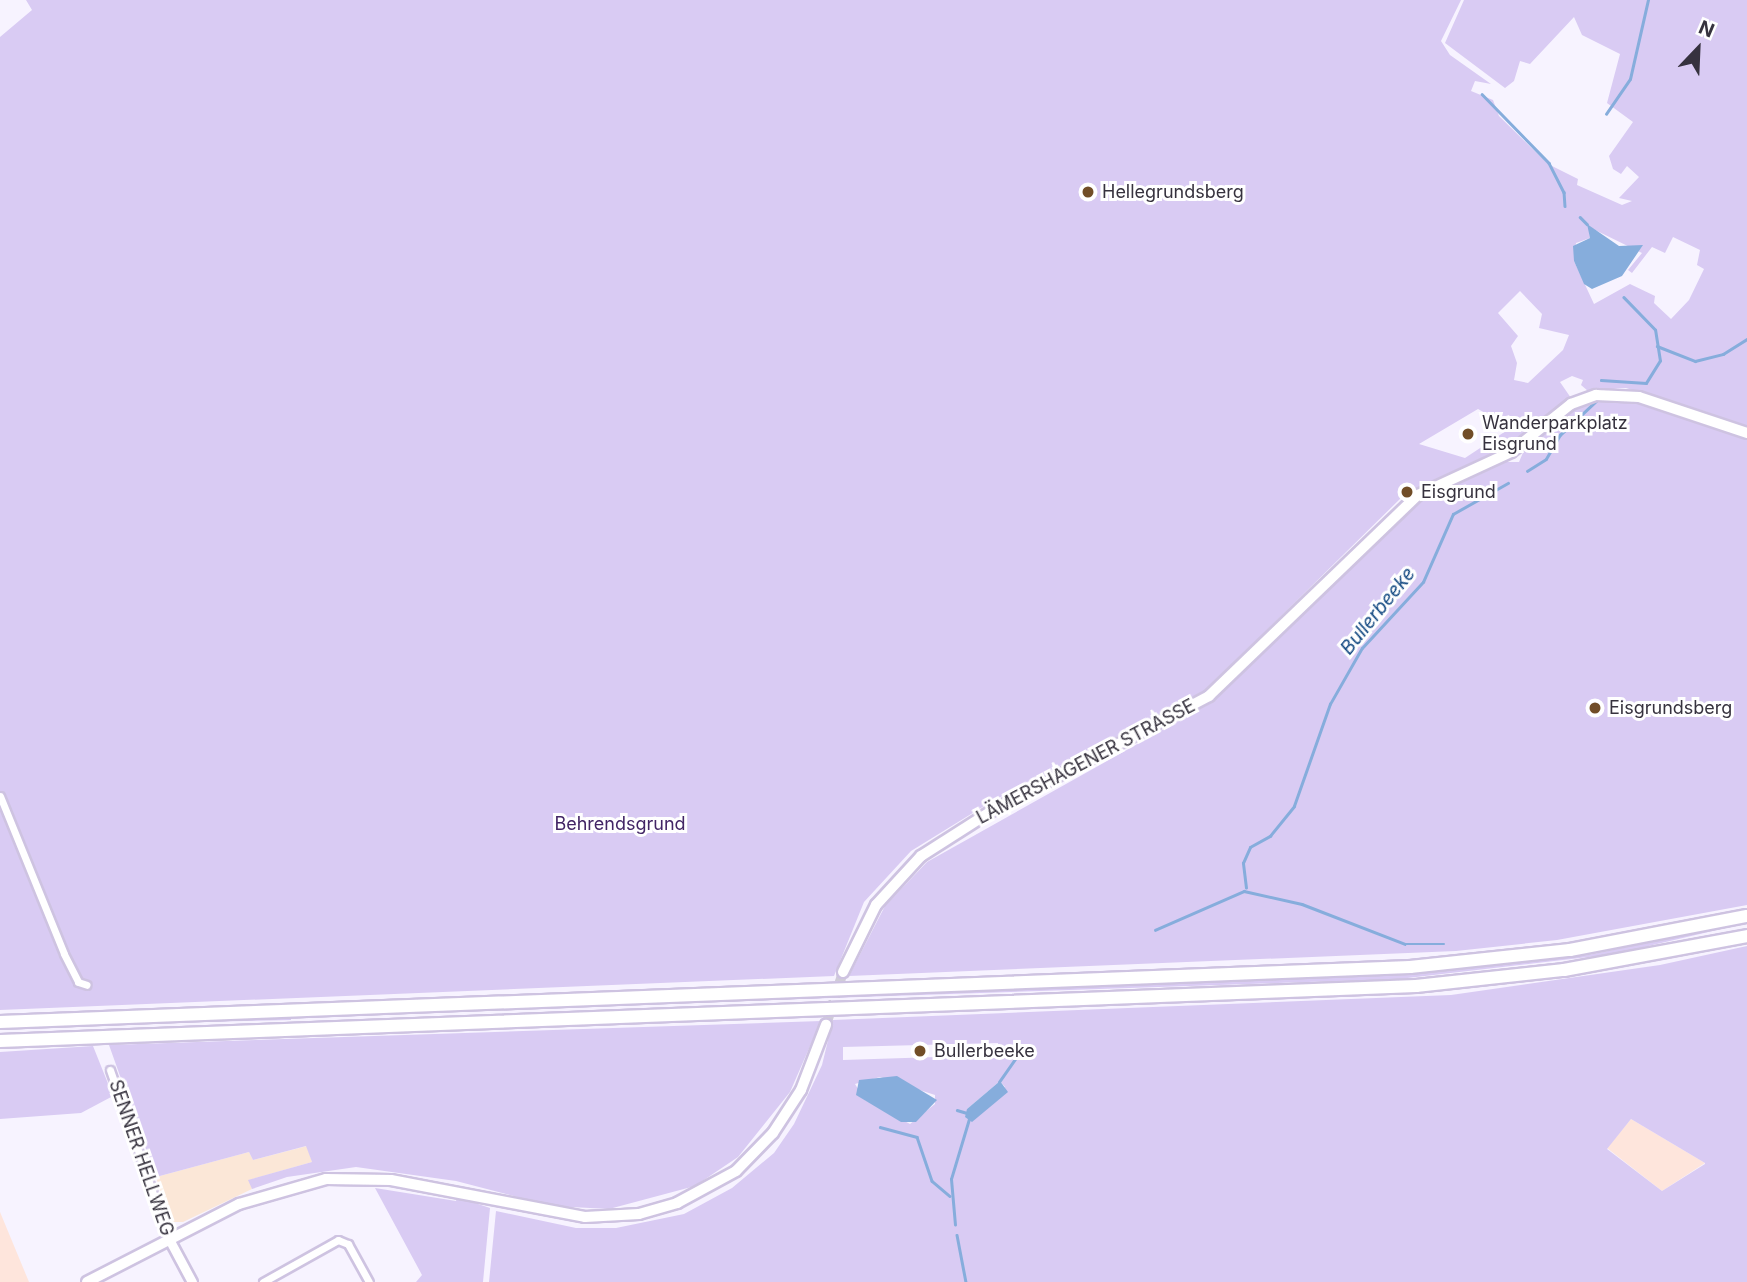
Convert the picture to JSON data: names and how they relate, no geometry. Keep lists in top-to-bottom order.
{
  "streets": {
    "main road": ["LÄMERSHAGENER STRASSE"],
    "street": ["SENNER HELLWEG"]
  },
  "water": ["Bullerbeeke"],
  "parks": ["Behrendsgrund"],
  "places": [
    "Hellegrundsberg",
    "Wanderparkplatz Eisgrund",
    "Eisgrund",
    "Eisgrundsberg",
    "Bullerbeeke"
  ],
  "north": "top right"
}
